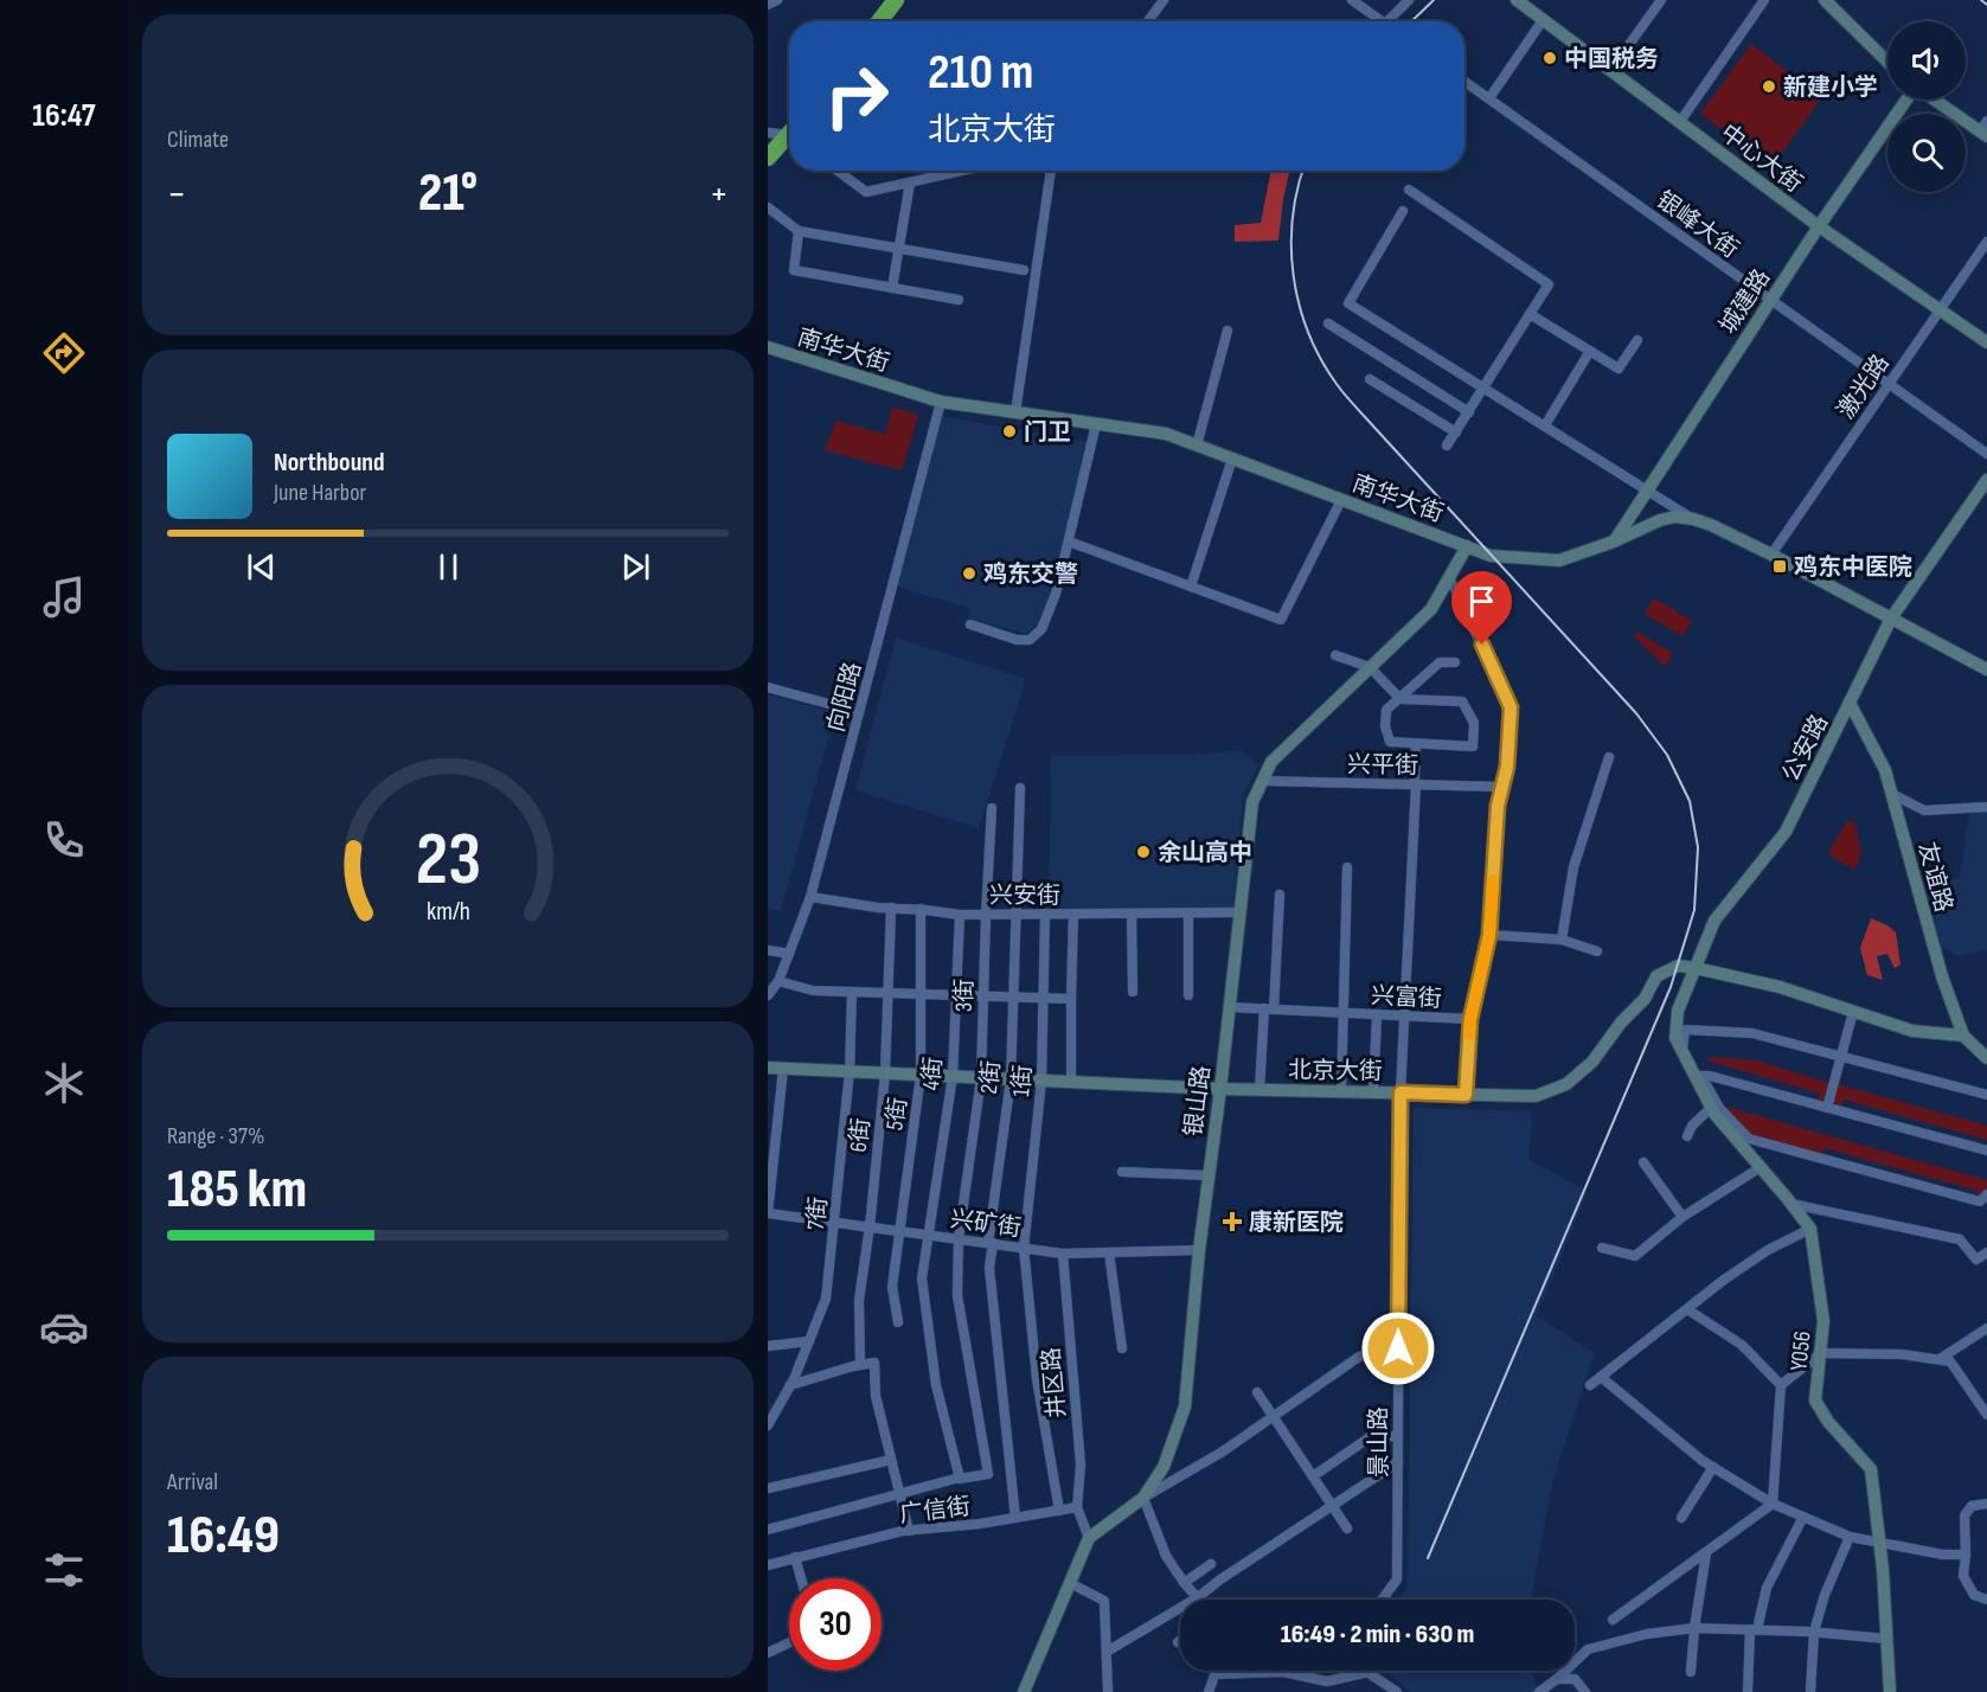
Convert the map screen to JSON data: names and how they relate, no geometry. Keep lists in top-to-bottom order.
{
  "streets": {
    "street": [
      "中心大街",
      "银峰大街",
      "城建路",
      "南华大街",
      "激光路",
      "向阳路",
      "公安路",
      "兴平街",
      "友谊路",
      "兴安街",
      "3街",
      "兴富街",
      "北京大街",
      "4街",
      "2街",
      "1街",
      "银山路",
      "5街",
      "6街",
      "7街",
      "兴矿街",
      "Y056",
      "井区路",
      "景山路",
      "广信街"
    ]
  },
  "crossings": [
    ["中心大街", "城建路"],
    ["中心大街", "激光路"],
    ["银峰大街", "城建路"],
    ["银峰大街", "激光路"],
    ["城建路", "南华大街"],
    ["南华大街", "激光路"],
    ["南华大街", "向阳路"],
    ["南华大街", "公安路"],
    ["南华大街", "银山路"],
    ["向阳路", "兴安街"],
    ["公安路", "友谊路"],
    ["公安路", "北京大街"],
    ["公安路", "Y056"],
    ["兴平街", "兴富街"],
    ["兴平街", "银山路"],
    ["兴平街", "景山路"],
    ["友谊路", "北京大街"],
    ["兴安街", "3街"],
    ["兴安街", "4街"],
    ["兴安街", "2街"],
    ["兴安街", "1街"],
    ["兴安街", "银山路"],
    ["兴安街", "5街"],
    ["兴安街", "6街"],
    ["3街", "北京大街"],
    ["3街", "4街"],
    ["3街", "兴矿街"],
    ["兴富街", "银山路"],
    ["兴富街", "景山路"],
    ["北京大街", "4街"],
    ["北京大街", "2街"],
    ["北京大街", "1街"],
    ["北京大街", "银山路"],
    ["北京大街", "5街"],
    ["北京大街", "6街"],
    ["北京大街", "7街"],
    ["北京大街", "景山路"],
    ["4街", "兴矿街"],
    ["2街", "兴矿街"],
    ["2街", "广信街"],
    ["1街", "兴矿街"],
    ["1街", "广信街"],
    ["银山路", "兴矿街"],
    ["5街", "兴矿街"],
    ["6街", "兴矿街"],
    ["7街", "兴矿街"],
    ["兴矿街", "井区路"],
    ["井区路", "广信街"]
  ],
  "places": {
    "other": [
      "中国税务",
      "新建小学",
      "门卫",
      "鸡东交警",
      "余山高中"
    ],
    "transit": ["鸡东中医院"],
    "health": ["康新医院"]
  },
  "page": {
    "tabs": "16:47",
    "tile": [
      "Climate",
      ["Range · 37%", "185 km"],
      ["Arrival", "16:49"]
    ],
    "turn": ["210 m", "北京大街"],
    "heat": ["−", "21°", "+"],
    "song": ["Northbound", "June Harbor"],
    "limit": "30",
    "trip": "16:49 · 2 min · 630 m",
    "gauge": ["23", "km/h"]
  }
}
